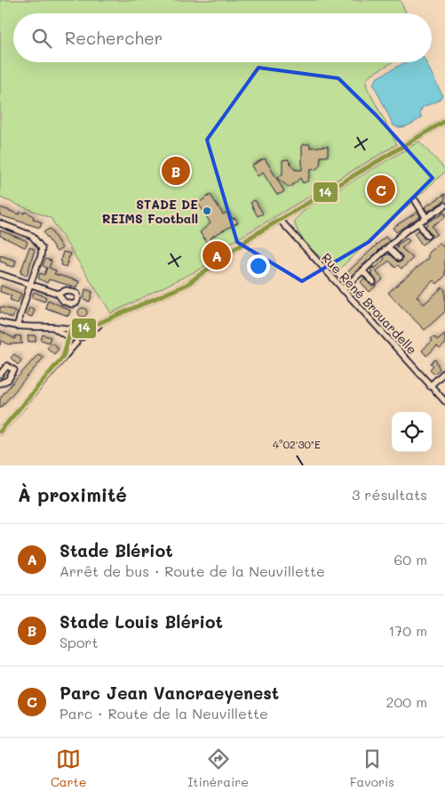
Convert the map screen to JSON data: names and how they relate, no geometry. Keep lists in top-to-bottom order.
{
  "streets": {
    "street": ["Rue René Brouardelle"]
  },
  "places": ["STADE DE REIMS Football"],
  "lines": ["transit line 14"],
  "page": {
    "search": "Rechercher",
    "pins": ["B", "C", "A"],
    "heading": ["À proximité", "3 résultats"],
    "list": [
      {
        "mark": "A",
        "name": "Stade Blériot",
        "note": "Arrêt de bus · Route de la Neuvillette",
        "value": "60 m"
      },
      {
        "mark": "B",
        "name": "Stade Louis Blériot",
        "note": "Sport",
        "value": "170 m"
      },
      {
        "mark": "C",
        "name": "Parc Jean Vancraeyenest",
        "note": "Parc · Route de la Neuvillette",
        "value": "200 m"
      }
    ],
    "nav": ["Carte", "Itinéraire", "Favoris"]
  },
  "coordinates": ["4°02'30\"E"]
}
